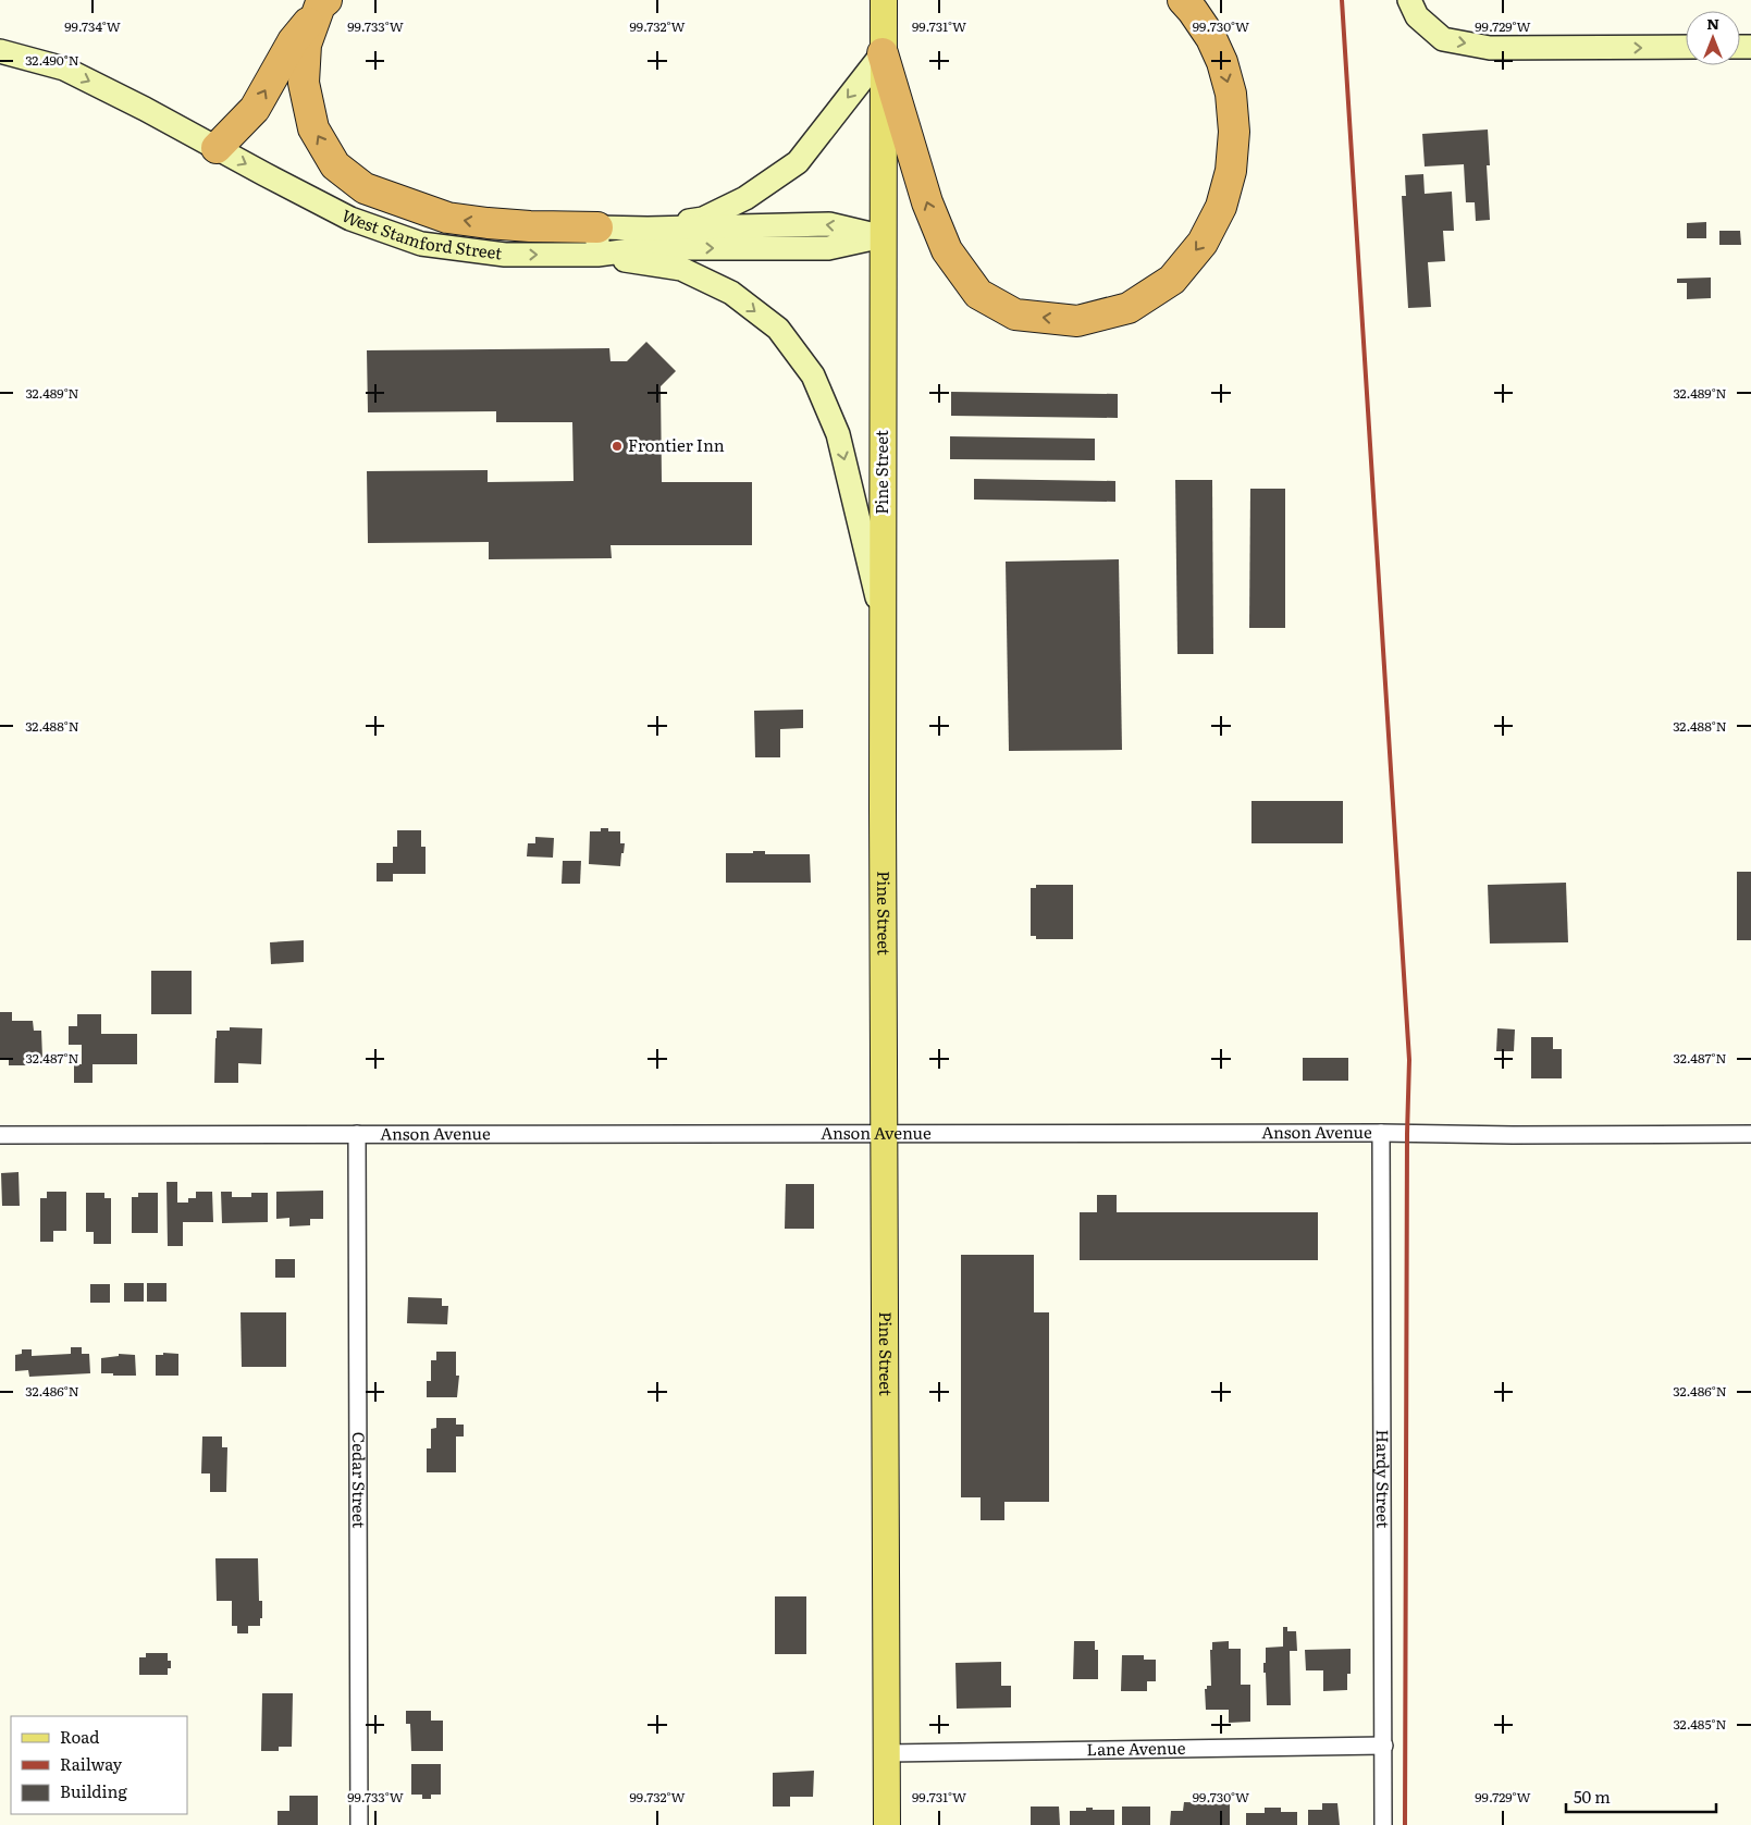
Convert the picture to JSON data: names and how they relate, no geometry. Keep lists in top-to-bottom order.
{
  "streets": {
    "main road": ["West Stamford Street", "Pine Street"],
    "street": [
      "Anson Avenue",
      "Hardy Street",
      "Cedar Street",
      "Lane Avenue"
    ]
  },
  "crossings": [
    ["West Stamford Street", "Pine Street"],
    ["Pine Street", "Anson Avenue"],
    ["Pine Street", "Lane Avenue"],
    ["Anson Avenue", "Hardy Street"],
    ["Anson Avenue", "Cedar Street"],
    ["Hardy Street", "Lane Avenue"]
  ],
  "one_way": ["West Stamford Street"],
  "places": ["Frontier Inn"],
  "legend": ["Road", "Railway", "Building"],
  "scale_bar": "50 m",
  "north": "top",
  "coordinates": [
    "99.734°W",
    "99.733°W",
    "99.732°W",
    "99.731°W",
    "99.730°W",
    "99.729°W",
    "32.490°N",
    "32.489°N",
    "32.488°N",
    "32.487°N",
    "32.486°N",
    "32.485°N"
  ]
}
